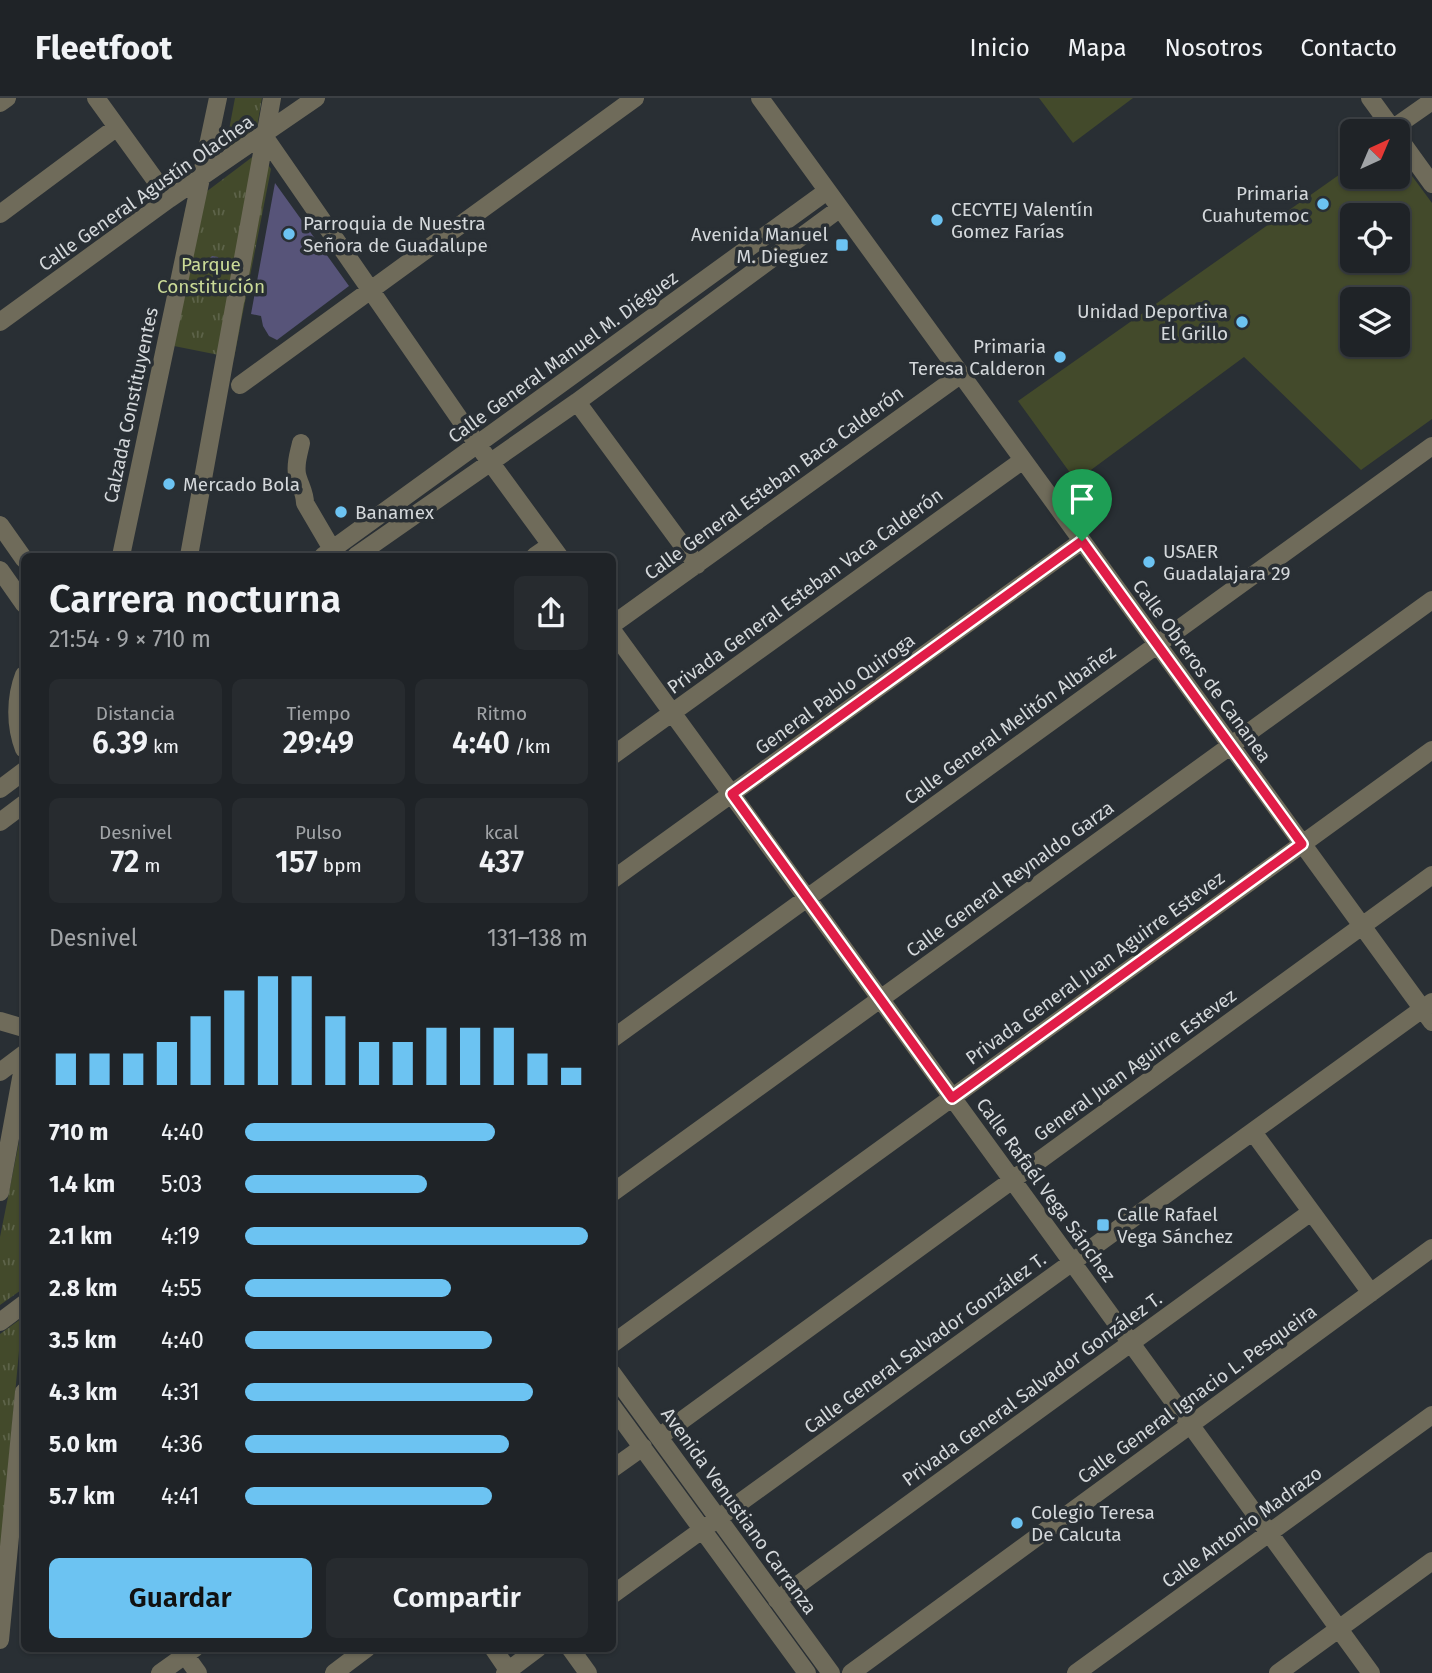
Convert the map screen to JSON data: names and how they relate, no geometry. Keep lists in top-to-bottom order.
{
  "streets": {
    "street": [
      "Calle General Agustín Olachea",
      "Calle General Manuel M. Diéguez",
      "Calzada Constituyentes",
      "Calle General Esteban Baca Calderón",
      "Privada General Esteban Vaca Calderón",
      "Calle Obreros de Cananea",
      "General Pablo Quiroga",
      "Calle General Melitón Albañez",
      "Calle General Reynaldo Garza",
      "Privada General Juan Aguirre Estevez",
      "General Juan Aguirre Estevez",
      "Calle Rafaél Vega Sánchez",
      "Calle General Salvador González T.",
      "Privada General Salvador González T.",
      "Calle General Ignacio L. Pesqueira",
      "Avenida Venustiano Carranza",
      "Calle Antonio Madrazo"
    ]
  },
  "crossings": [
    ["Calle General Agustín Olachea", "Calzada Constituyentes"],
    ["Calle General Manuel M. Diéguez", "Calle Obreros de Cananea"],
    ["Calle General Esteban Baca Calderón", "Calle Obreros de Cananea"],
    ["Privada General Esteban Vaca Calderón", "Calle Obreros de Cananea"],
    ["Privada General Esteban Vaca Calderón", "Calle Rafaél Vega Sánchez"],
    ["Calle Obreros de Cananea", "General Pablo Quiroga"],
    ["Calle Obreros de Cananea", "Calle General Melitón Albañez"],
    ["Calle Obreros de Cananea", "Calle General Reynaldo Garza"],
    ["Calle Obreros de Cananea", "Privada General Juan Aguirre Estevez"],
    ["Calle Obreros de Cananea", "General Juan Aguirre Estevez"],
    ["Calle Obreros de Cananea", "Calle General Salvador González T."],
    ["General Pablo Quiroga", "Calle Rafaél Vega Sánchez"],
    ["Calle General Melitón Albañez", "Calle Rafaél Vega Sánchez"],
    ["Calle General Reynaldo Garza", "Calle Rafaél Vega Sánchez"],
    ["Privada General Juan Aguirre Estevez", "Calle Rafaél Vega Sánchez"],
    ["General Juan Aguirre Estevez", "Calle Rafaél Vega Sánchez"],
    ["General Juan Aguirre Estevez", "Avenida Venustiano Carranza"],
    ["Calle Rafaél Vega Sánchez", "Calle General Salvador González T."],
    ["Calle Rafaél Vega Sánchez", "Privada General Salvador González T."],
    ["Calle Rafaél Vega Sánchez", "Calle General Ignacio L. Pesqueira"],
    ["Calle Rafaél Vega Sánchez", "Calle Antonio Madrazo"],
    ["Calle General Salvador González T.", "Avenida Venustiano Carranza"],
    ["Privada General Salvador González T.", "Avenida Venustiano Carranza"]
  ],
  "parks": ["Parque Constitución"],
  "places": {
    "other": [
      "Primaria Cuahutemoc",
      "CECYTEJ Valentín Gomez Farías",
      "Parroquia de Nuestra Señora de Guadalupe",
      "Unidad Deportiva El Grillo",
      "Primaria Teresa Calderon",
      "Mercado Bola",
      "Banamex",
      "USAER Guadalajara 29",
      "Colegio Teresa De Calcuta"
    ],
    "transit": ["Avenida Manuel M. Dieguez", "Calle Rafael Vega Sánchez"]
  },
  "north": "top right",
  "page": {
    "header": "Fleetfoot",
    "nav": [
      "Inicio",
      "Mapa",
      "Nosotros",
      "Contacto"
    ],
    "heading": ["Carrera nocturna", "21:54 · 9 × 710 m"],
    "stats": [
      ["Distancia", "6.39 km"],
      ["Tiempo", "29:49"],
      ["Ritmo", "4:40 /km"],
      ["Desnivel", "72 m"],
      ["Pulso", "157 bpm"],
      ["kcal", "437"]
    ],
    "chart": ["Desnivel", "131–138 m"],
    "list": [
      {
        "name": "710 m",
        "note": "4:40"
      },
      {
        "name": "1.4 km",
        "note": "5:03"
      },
      {
        "name": "2.1 km",
        "note": "4:19"
      },
      {
        "name": "2.8 km",
        "note": "4:55"
      },
      {
        "name": "3.5 km",
        "note": "4:40"
      },
      {
        "name": "4.3 km",
        "note": "4:31"
      },
      {
        "name": "5.0 km",
        "note": "4:36"
      },
      {
        "name": "5.7 km",
        "note": "4:41"
      }
    ],
    "buttons": ["Guardar", "Compartir"]
  }
}
